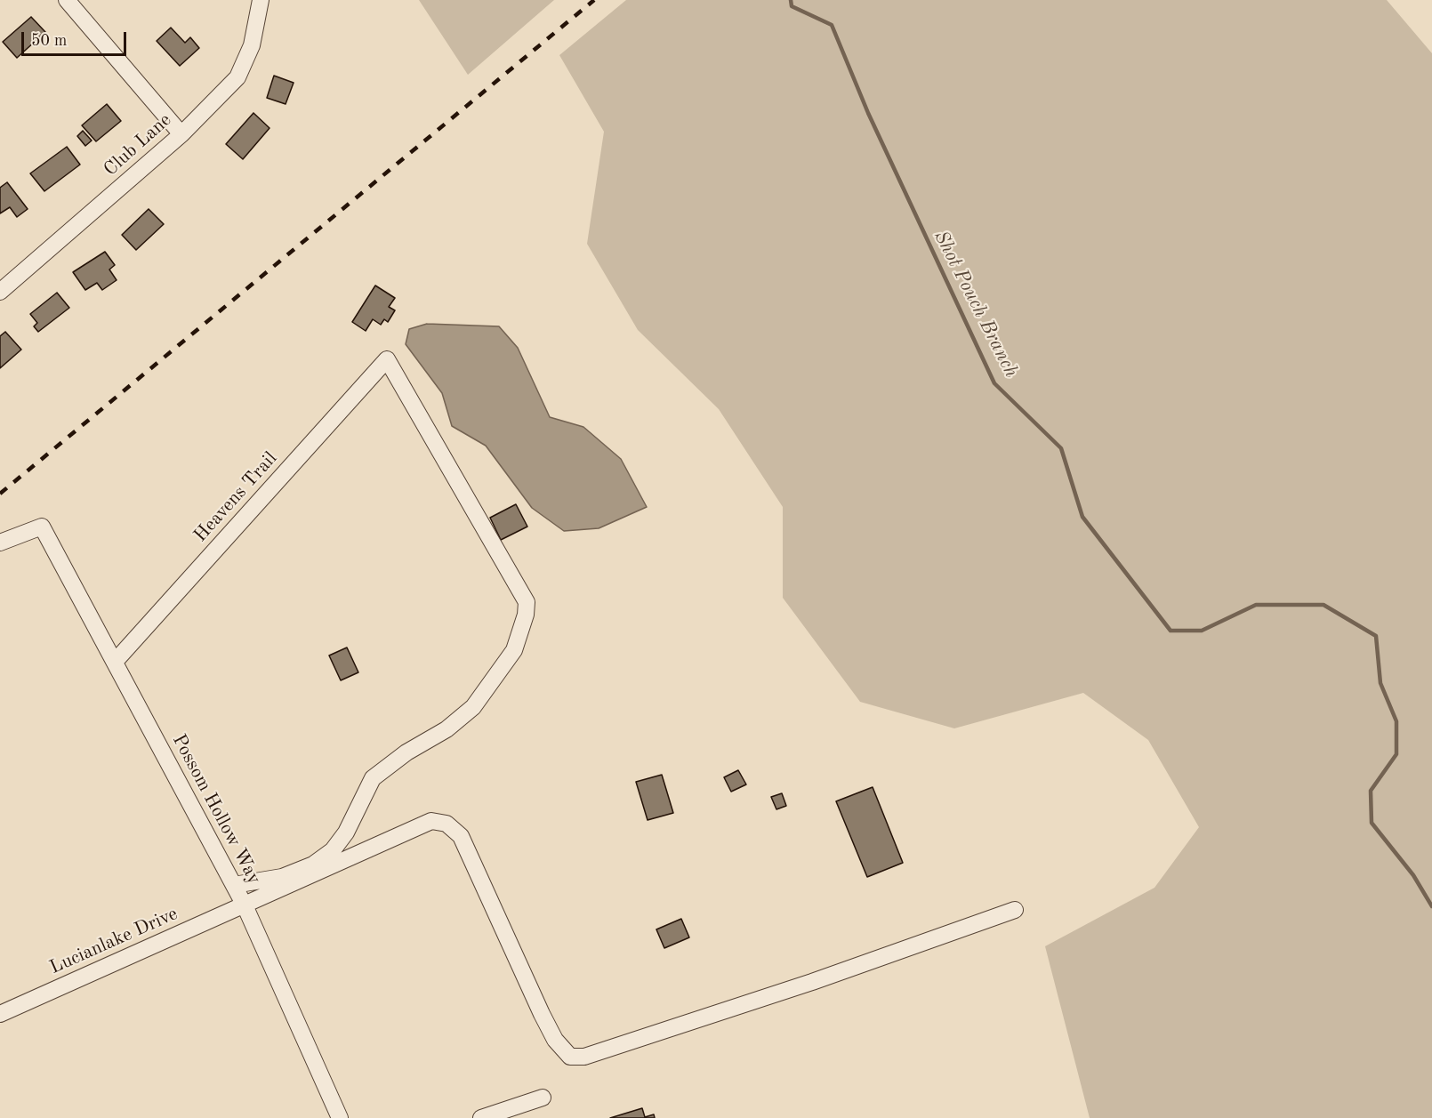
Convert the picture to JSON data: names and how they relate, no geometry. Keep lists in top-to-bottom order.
{
  "streets": {
    "street": [
      "Club Lane",
      "Heavens Trail",
      "Possom Hollow Way",
      "Lucianlake Drive"
    ]
  },
  "crossings": [
    ["Heavens Trail", "Possom Hollow Way"],
    ["Possom Hollow Way", "Lucianlake Drive"]
  ],
  "water": ["Shot Pouch Branch"],
  "scale_bar": "50 m"
}
